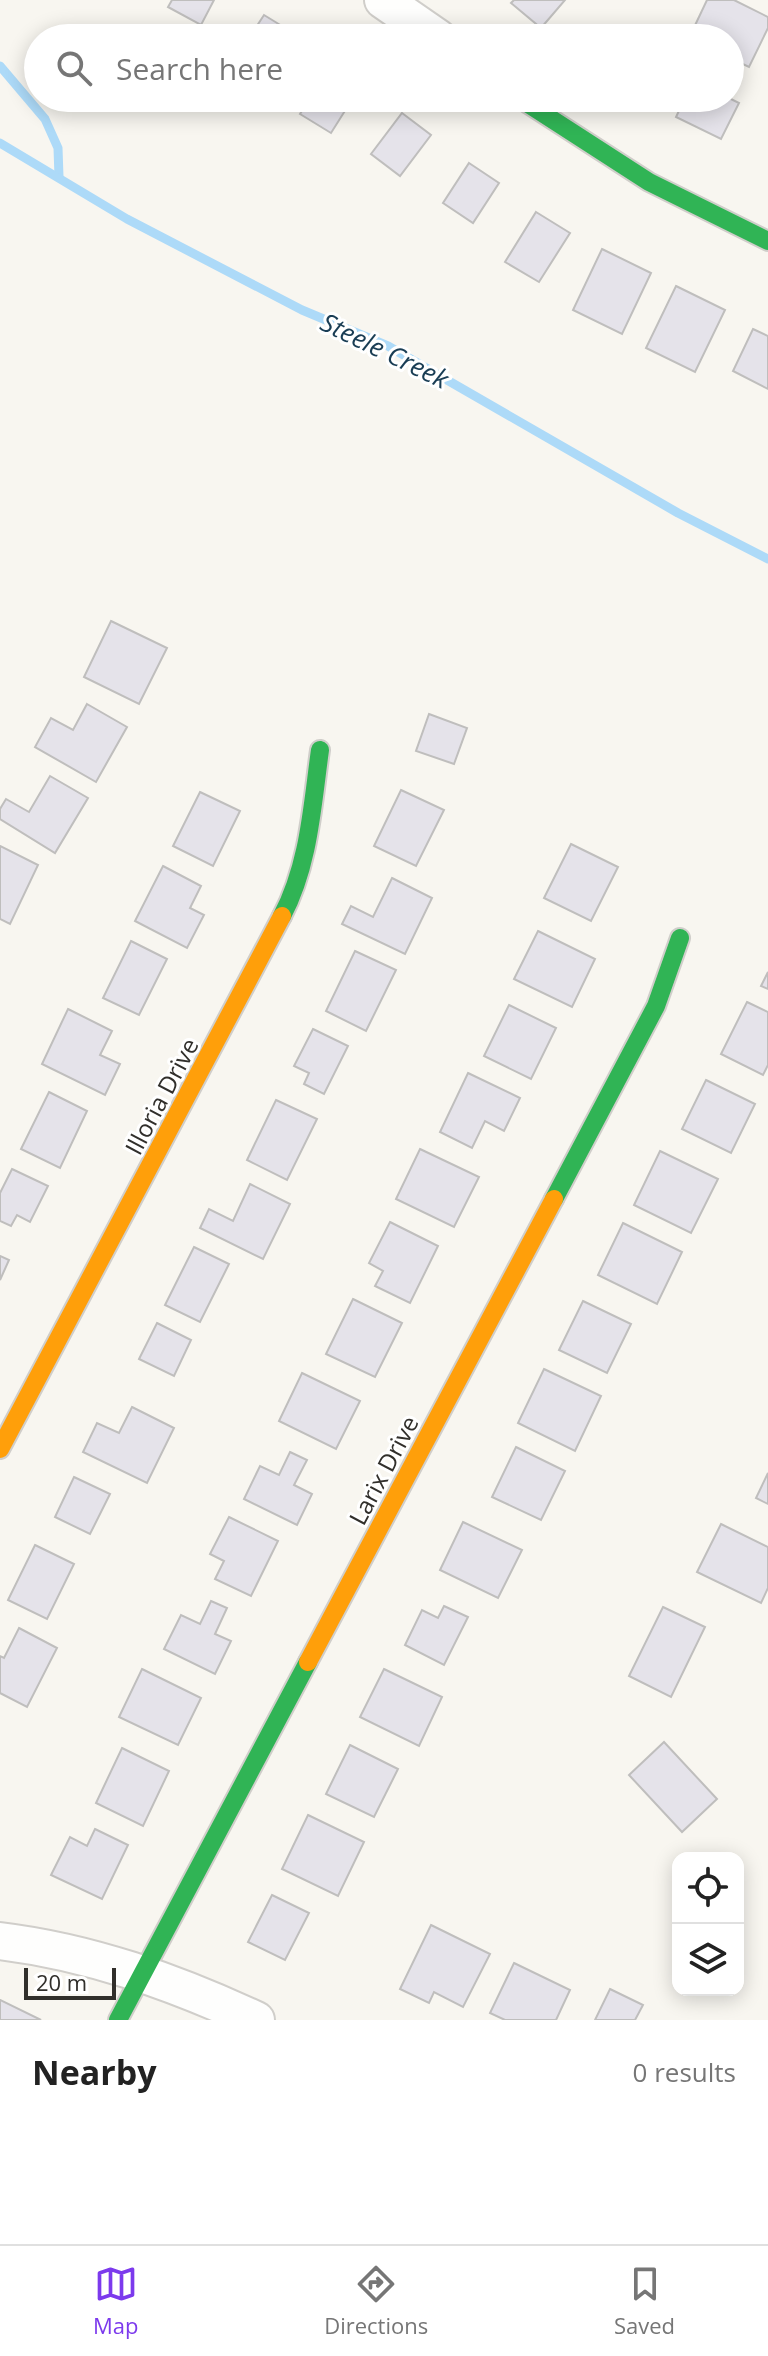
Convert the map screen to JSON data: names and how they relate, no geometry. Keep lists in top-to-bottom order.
{
  "streets": {
    "street": ["Illoria Drive", "Larix Drive"]
  },
  "water": ["Steele Creek"],
  "scale_bar": "20 m",
  "page": {
    "search": "Search here",
    "scale": "20 m",
    "heading": ["Nearby", "0 results"],
    "nav": ["Map", "Directions", "Saved"]
  }
}
